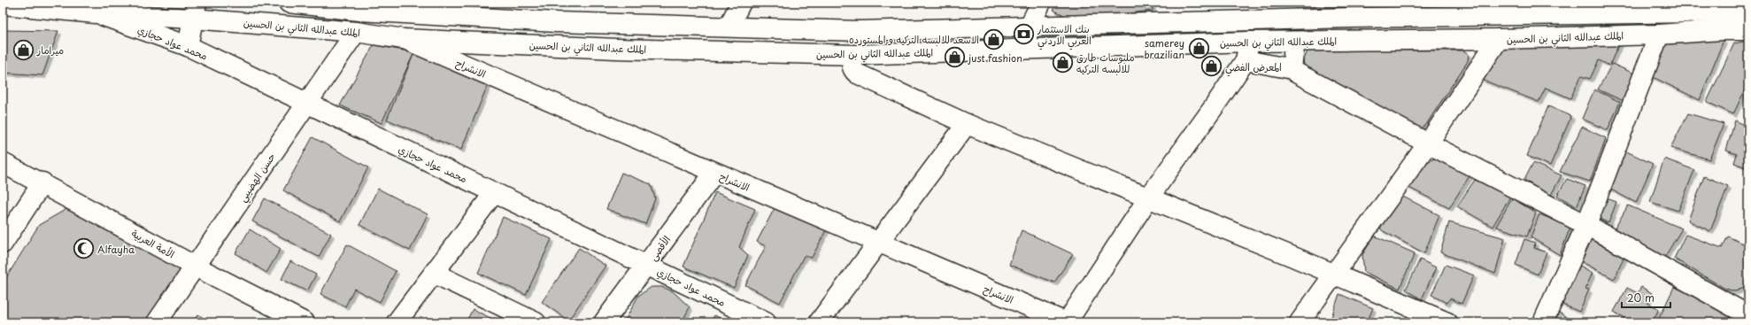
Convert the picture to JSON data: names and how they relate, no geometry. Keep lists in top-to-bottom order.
{
  "streets": {
    "street": [
      "الملك عبدالله الثاني بن الحسين",
      "محمد عواد حجازي",
      "الانشراح",
      "حسن الهضيبي",
      "الأمة العربية",
      "الأقصى"
    ]
  },
  "crossings": [
    ["الملك عبدالله الثاني بن الحسين", "محمد عواد حجازي"],
    ["الملك عبدالله الثاني بن الحسين", "الانشراح"],
    ["الملك عبدالله الثاني بن الحسين", "حسن الهضيبي"],
    ["محمد عواد حجازي", "حسن الهضيبي"],
    ["محمد عواد حجازي", "الأقصى"],
    ["الانشراح", "الأقصى"],
    ["حسن الهضيبي", "الأمة العربية"]
  ],
  "places": {
    "bank": ["بنك الاستثمار العربي الاردني"],
    "shop": [
      "الاسعد للالبسه التركيه و المستورده",
      "samerey brazilian",
      "ميرامار",
      "just fashion",
      "ملبوسات طارق للالبسه التركيه",
      "المعرض الفضي"
    ],
    "mosque": ["Alfayha"]
  },
  "scale_bar": "20 m"
}
